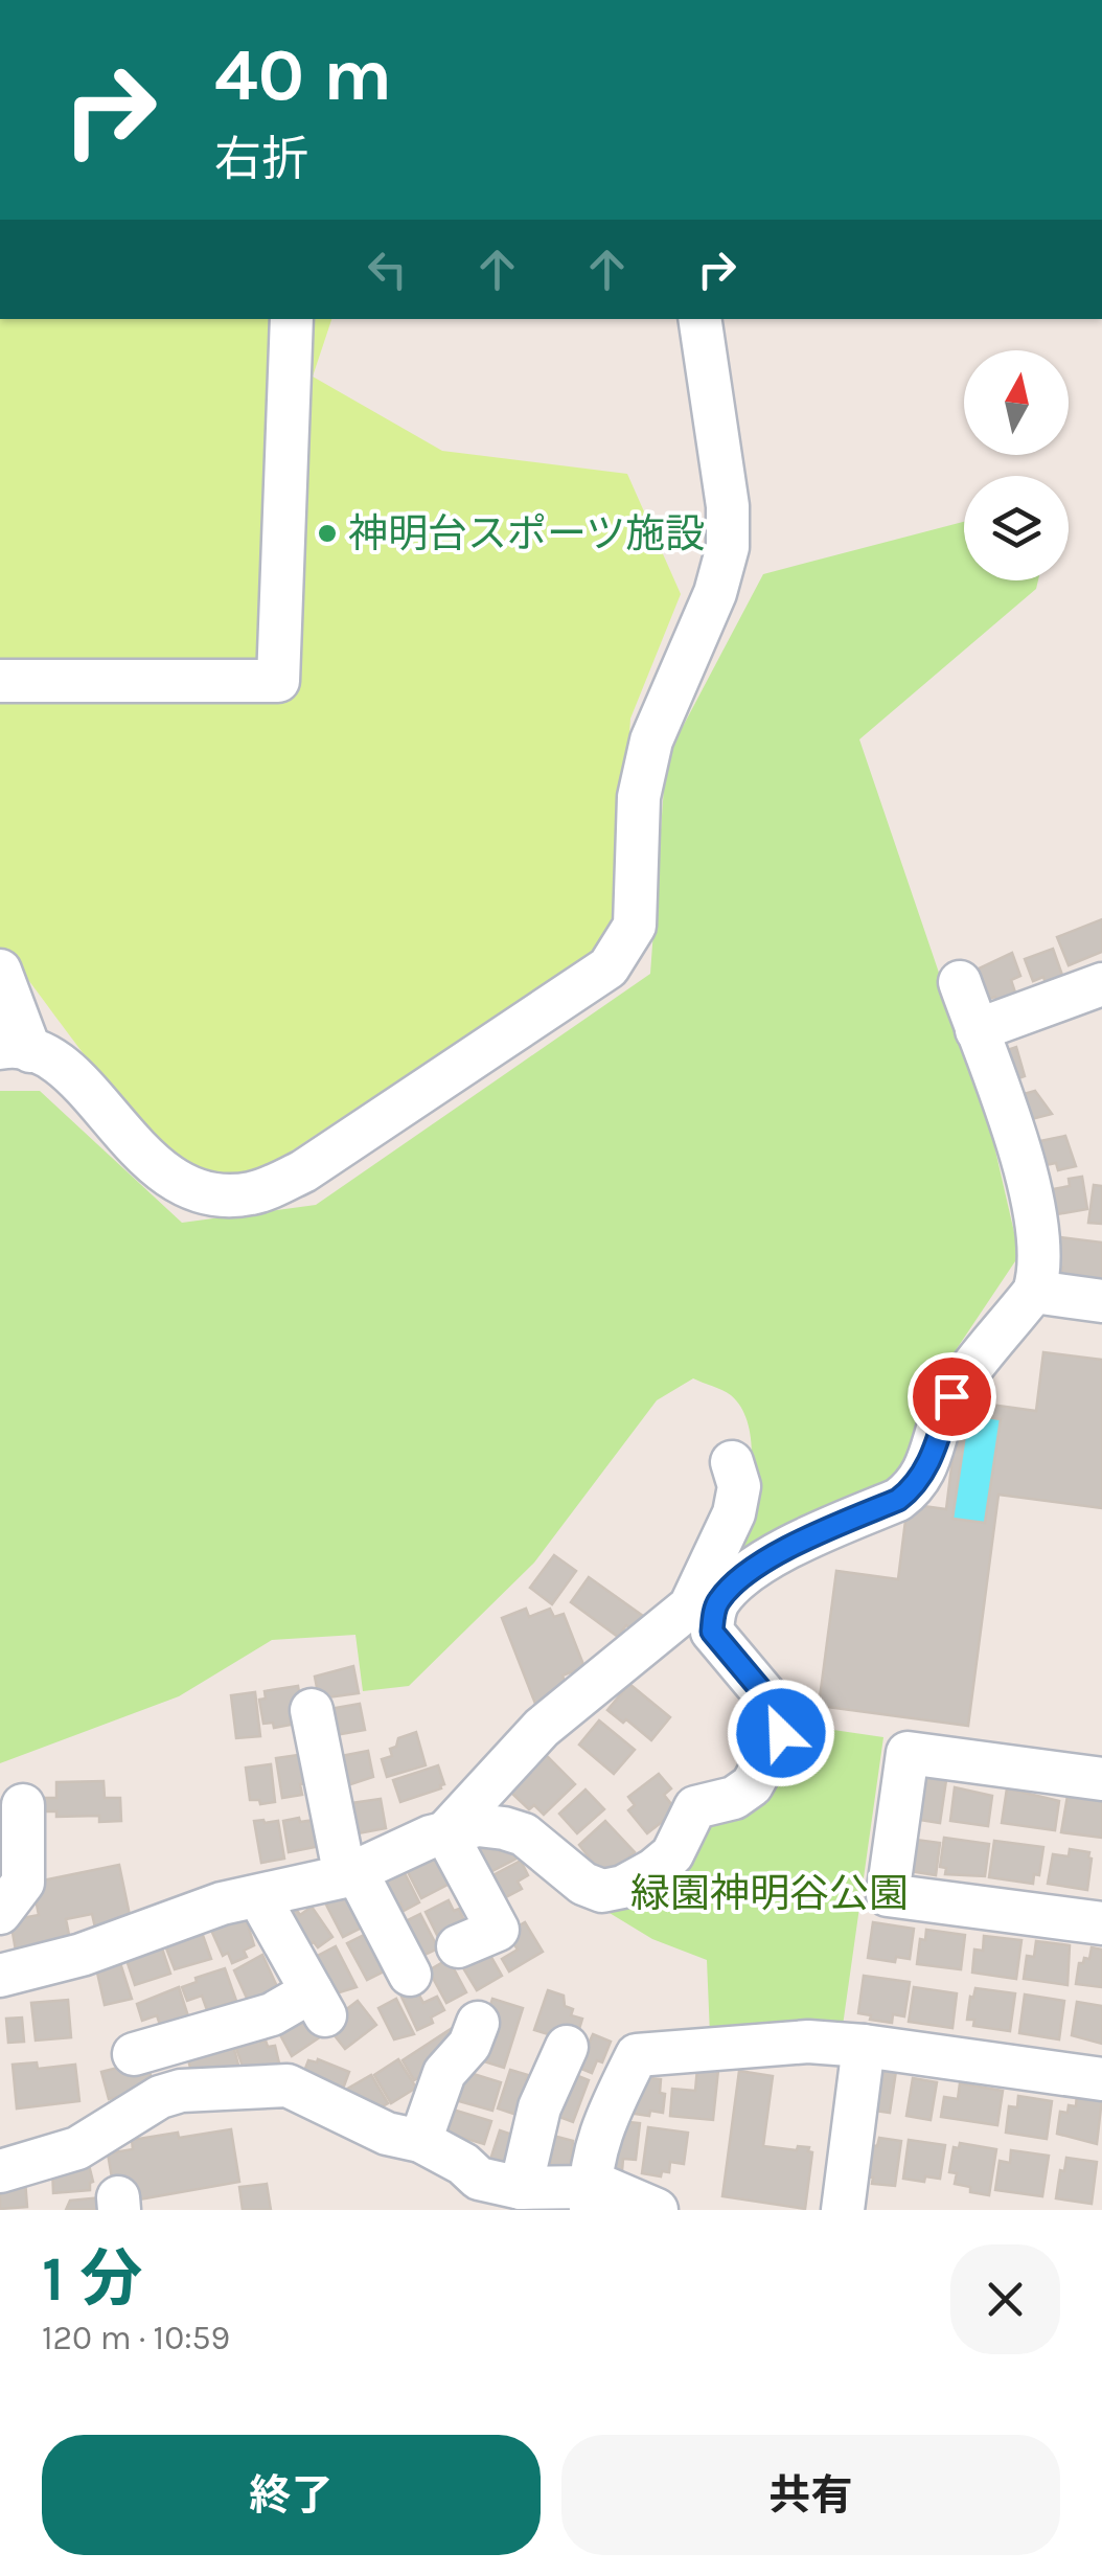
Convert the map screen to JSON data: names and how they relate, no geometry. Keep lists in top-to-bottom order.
{
  "parks": ["緑園神明谷公園"],
  "places": ["神明台スポーツ施設"],
  "north": "top",
  "page": {
    "turn": ["40 m", "右折"],
    "heading": ["1 分", "120 m · 10:59"],
    "buttons": ["終了", "共有"]
  }
}
